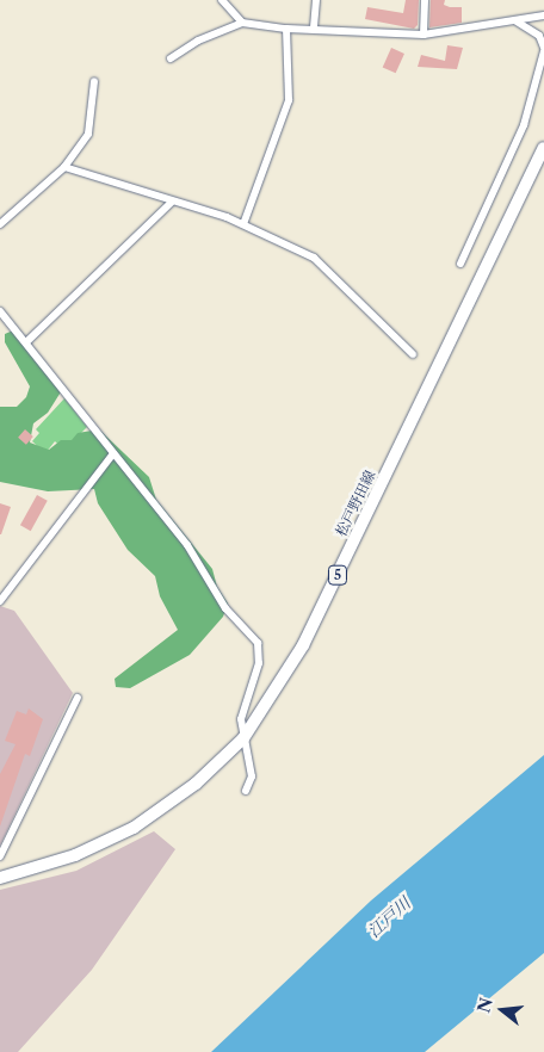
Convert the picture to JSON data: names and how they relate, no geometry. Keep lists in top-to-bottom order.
{
  "streets": {
    "main road": ["松戸野田線", "5"]
  },
  "water": ["江戸川"],
  "north": "left"
}
